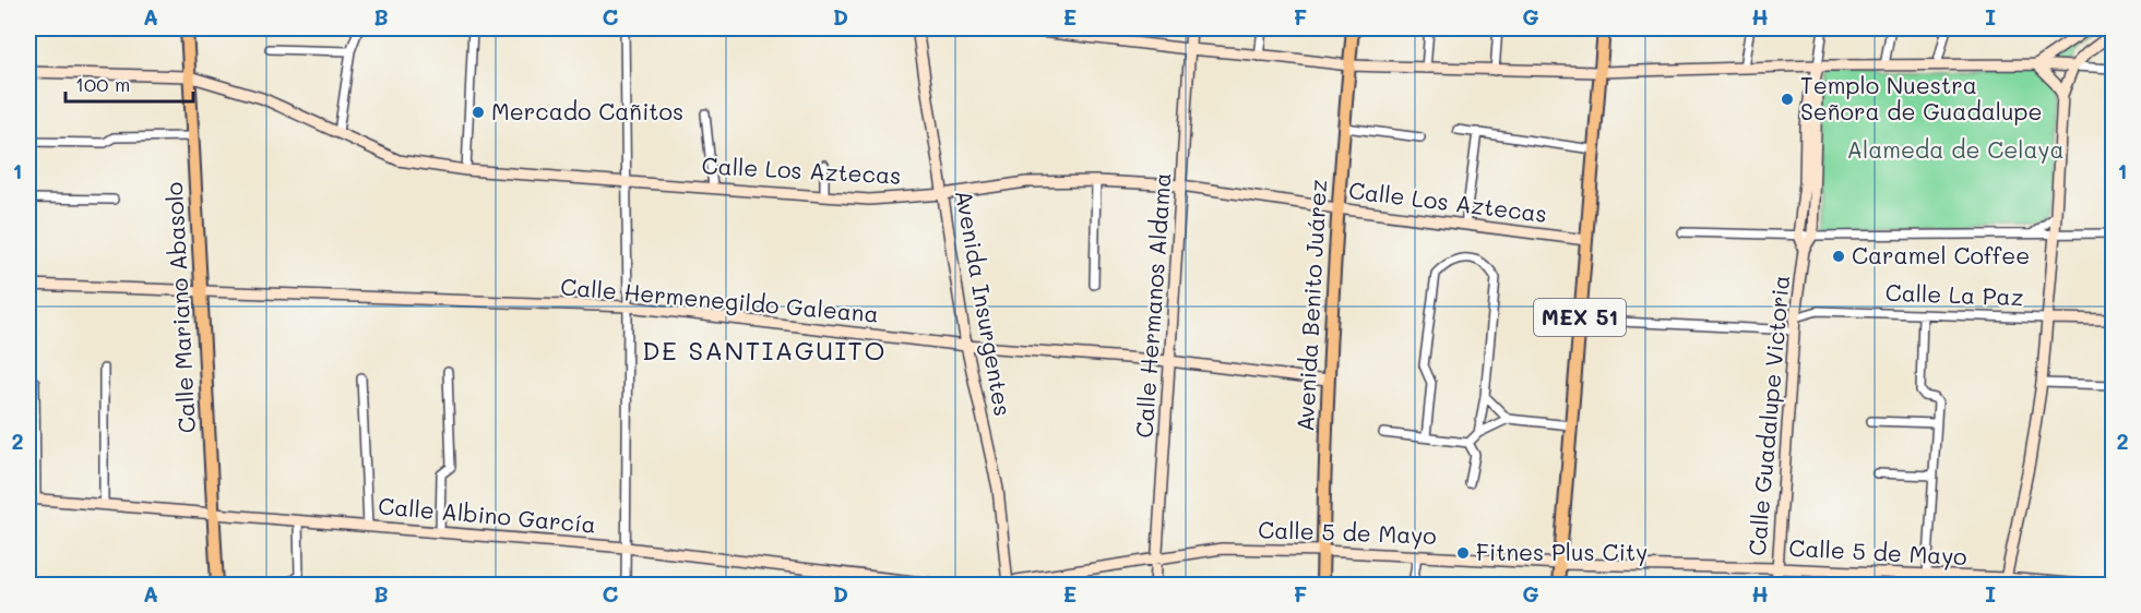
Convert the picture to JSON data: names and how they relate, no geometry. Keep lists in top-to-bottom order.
{
  "streets": {
    "main road": [
      "Calle Los Aztecas",
      "Calle La Paz",
      "Calle Hermenegildo Galeana",
      "Avenida Insurgentes",
      "Calle Hermanos Aldama",
      "Avenida Benito Juárez",
      "Calle Mariano Abasolo",
      "MEX 51",
      "Calle Guadalupe Victoria",
      "Calle Albino García",
      "Calle 5 de Mayo"
    ]
  },
  "crossings": [
    ["Calle Los Aztecas", "Avenida Insurgentes"],
    ["Calle Los Aztecas", "Calle Hermanos Aldama"],
    ["Calle Los Aztecas", "Avenida Benito Juárez"],
    ["Calle Los Aztecas", "Calle Mariano Abasolo"],
    ["Calle Los Aztecas", "MEX 51"],
    ["Calle La Paz", "Calle Guadalupe Victoria"],
    ["Calle Hermenegildo Galeana", "Avenida Insurgentes"],
    ["Calle Hermenegildo Galeana", "Calle Hermanos Aldama"],
    ["Calle Hermenegildo Galeana", "Avenida Benito Juárez"],
    ["Calle Hermenegildo Galeana", "Calle Mariano Abasolo"],
    ["Avenida Insurgentes", "Calle 5 de Mayo"],
    ["Calle Hermanos Aldama", "Calle 5 de Mayo"],
    ["Avenida Benito Juárez", "Calle 5 de Mayo"],
    ["Calle Mariano Abasolo", "Calle Albino García"],
    ["MEX 51", "Calle 5 de Mayo"],
    ["Calle Guadalupe Victoria", "Calle 5 de Mayo"]
  ],
  "districts": ["DE SANTIAGUITO"],
  "parks": ["Alameda de Celaya"],
  "places": [
    "Templo Nuestra Señora de Guadalupe",
    "Mercado Cañitos",
    "Caramel Coffee",
    "Fitnes Plus City"
  ],
  "scale_bar": "100 m",
  "grid": {
    "columns": [
      "A",
      "B",
      "C",
      "D",
      "E",
      "F",
      "G",
      "H",
      "I"
    ],
    "rows": ["1", "2"]
  }
}
